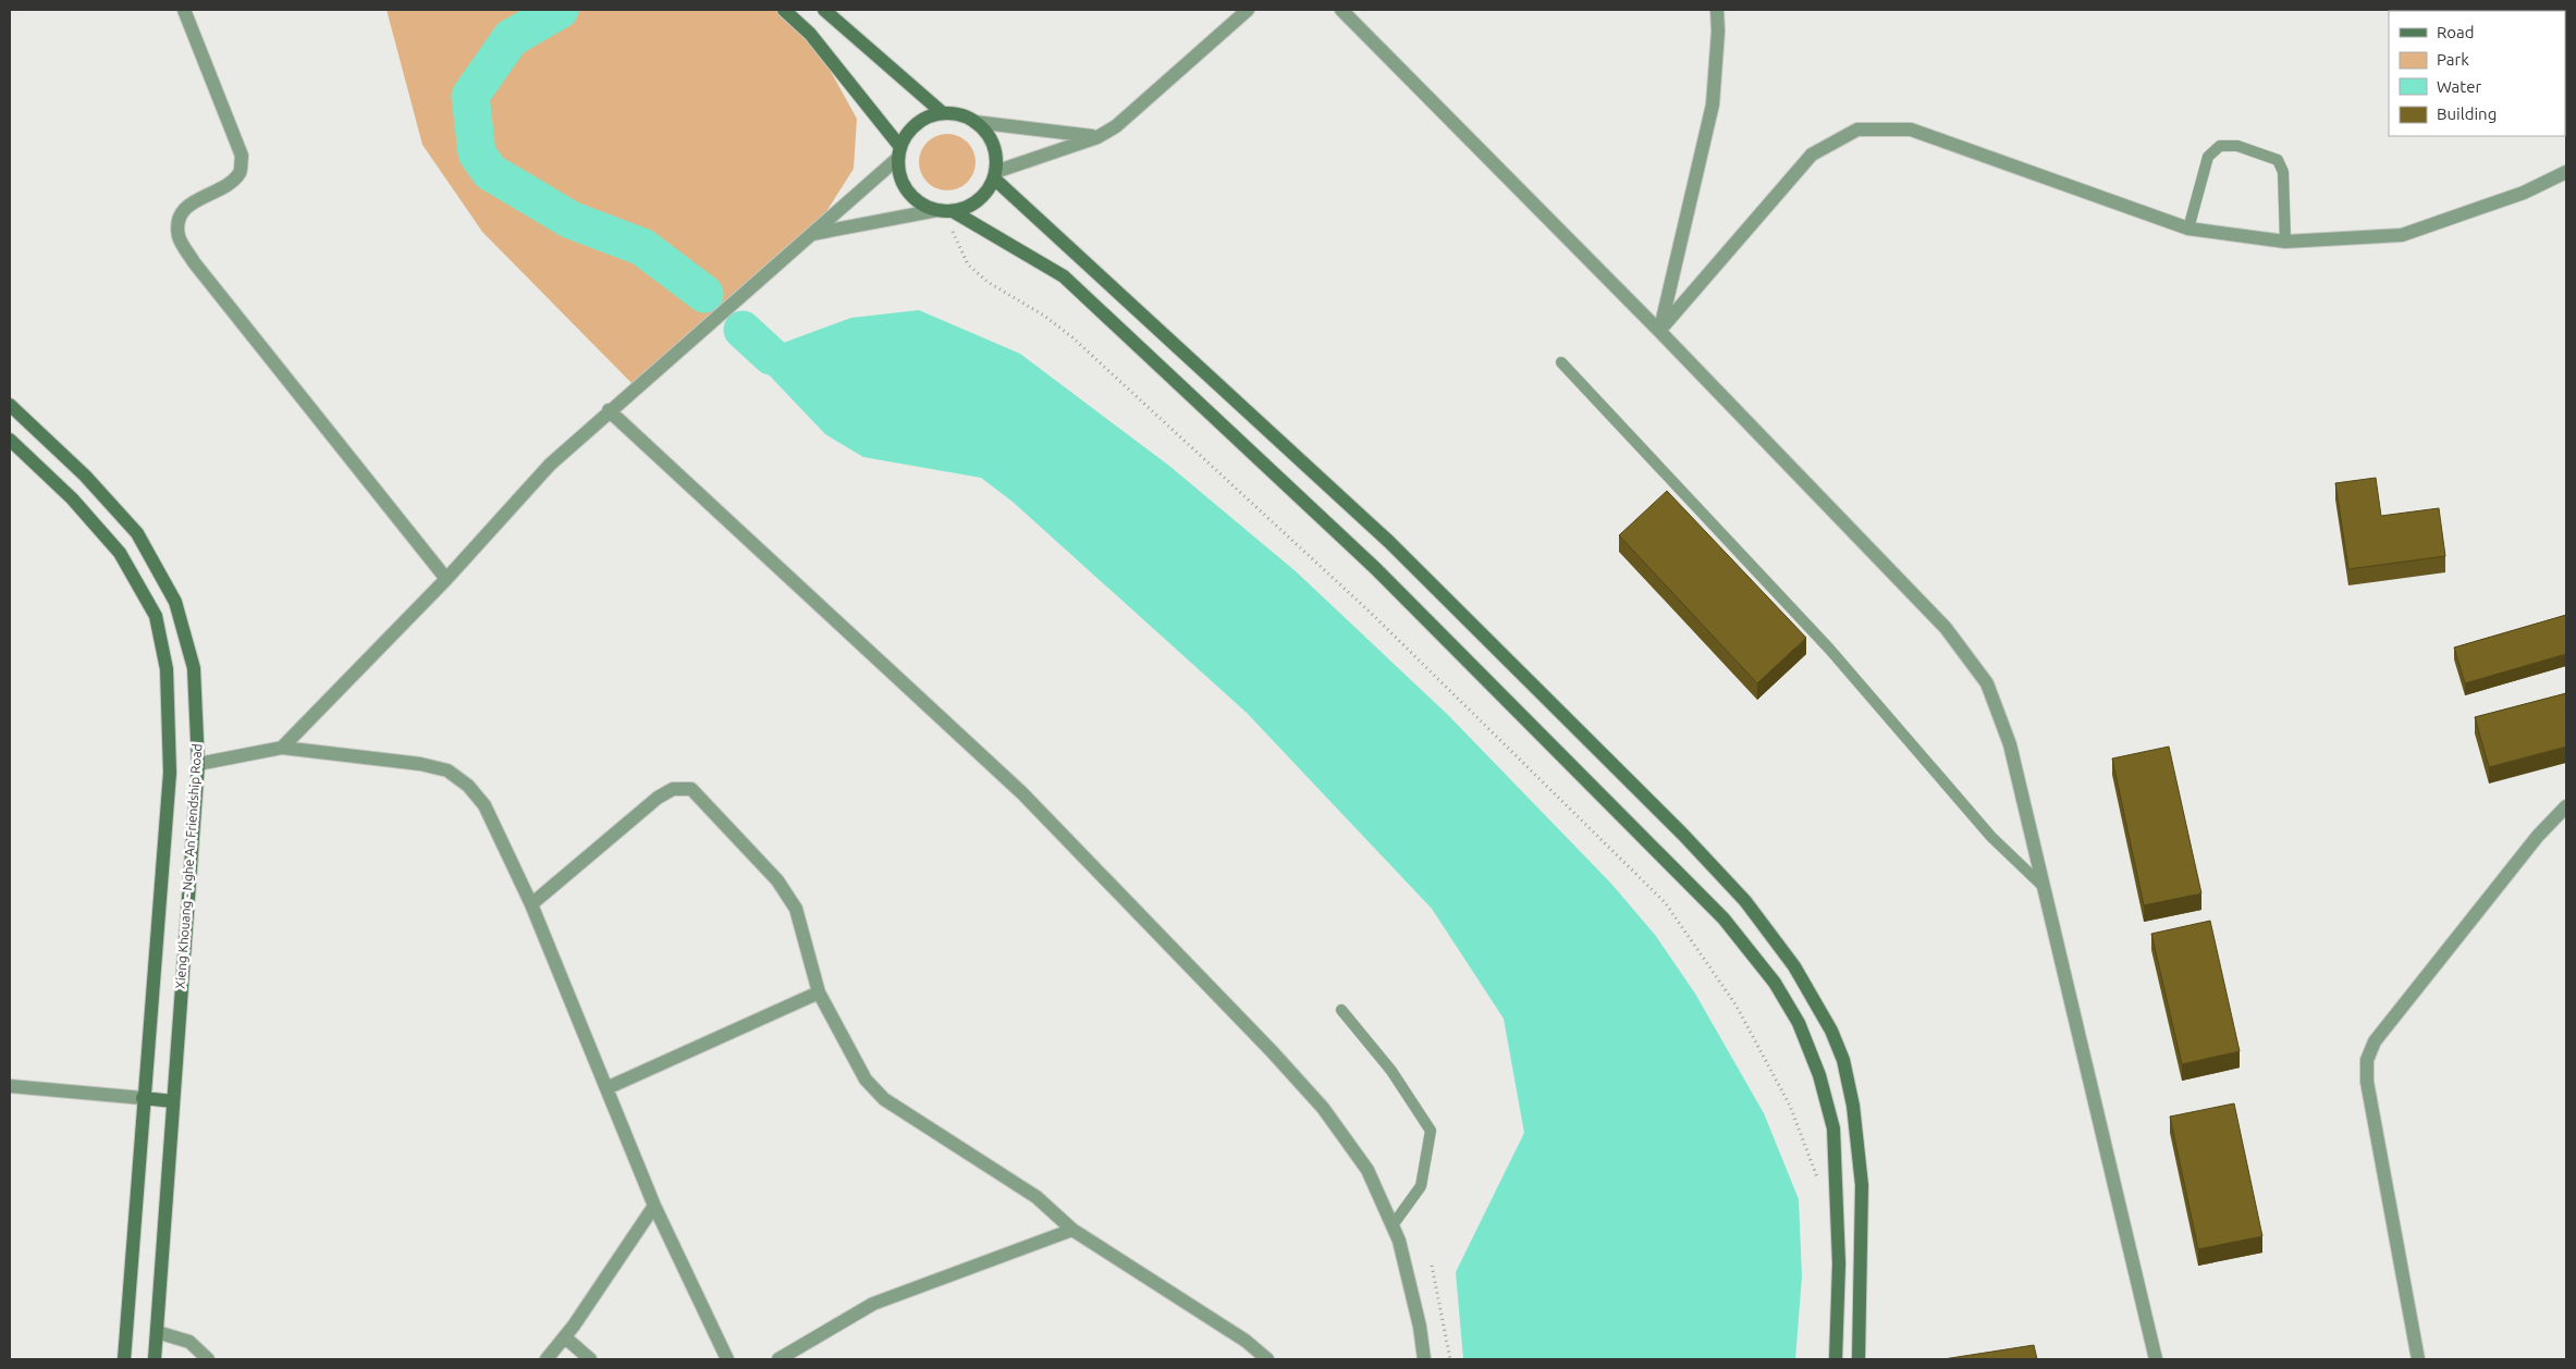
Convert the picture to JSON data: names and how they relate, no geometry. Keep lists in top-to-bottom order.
{
  "streets": {
    "street": ["Xieng Khouang - Nghe An Friendship Road"]
  },
  "legend": [
    "Road",
    "Park",
    "Water",
    "Building"
  ]
}
